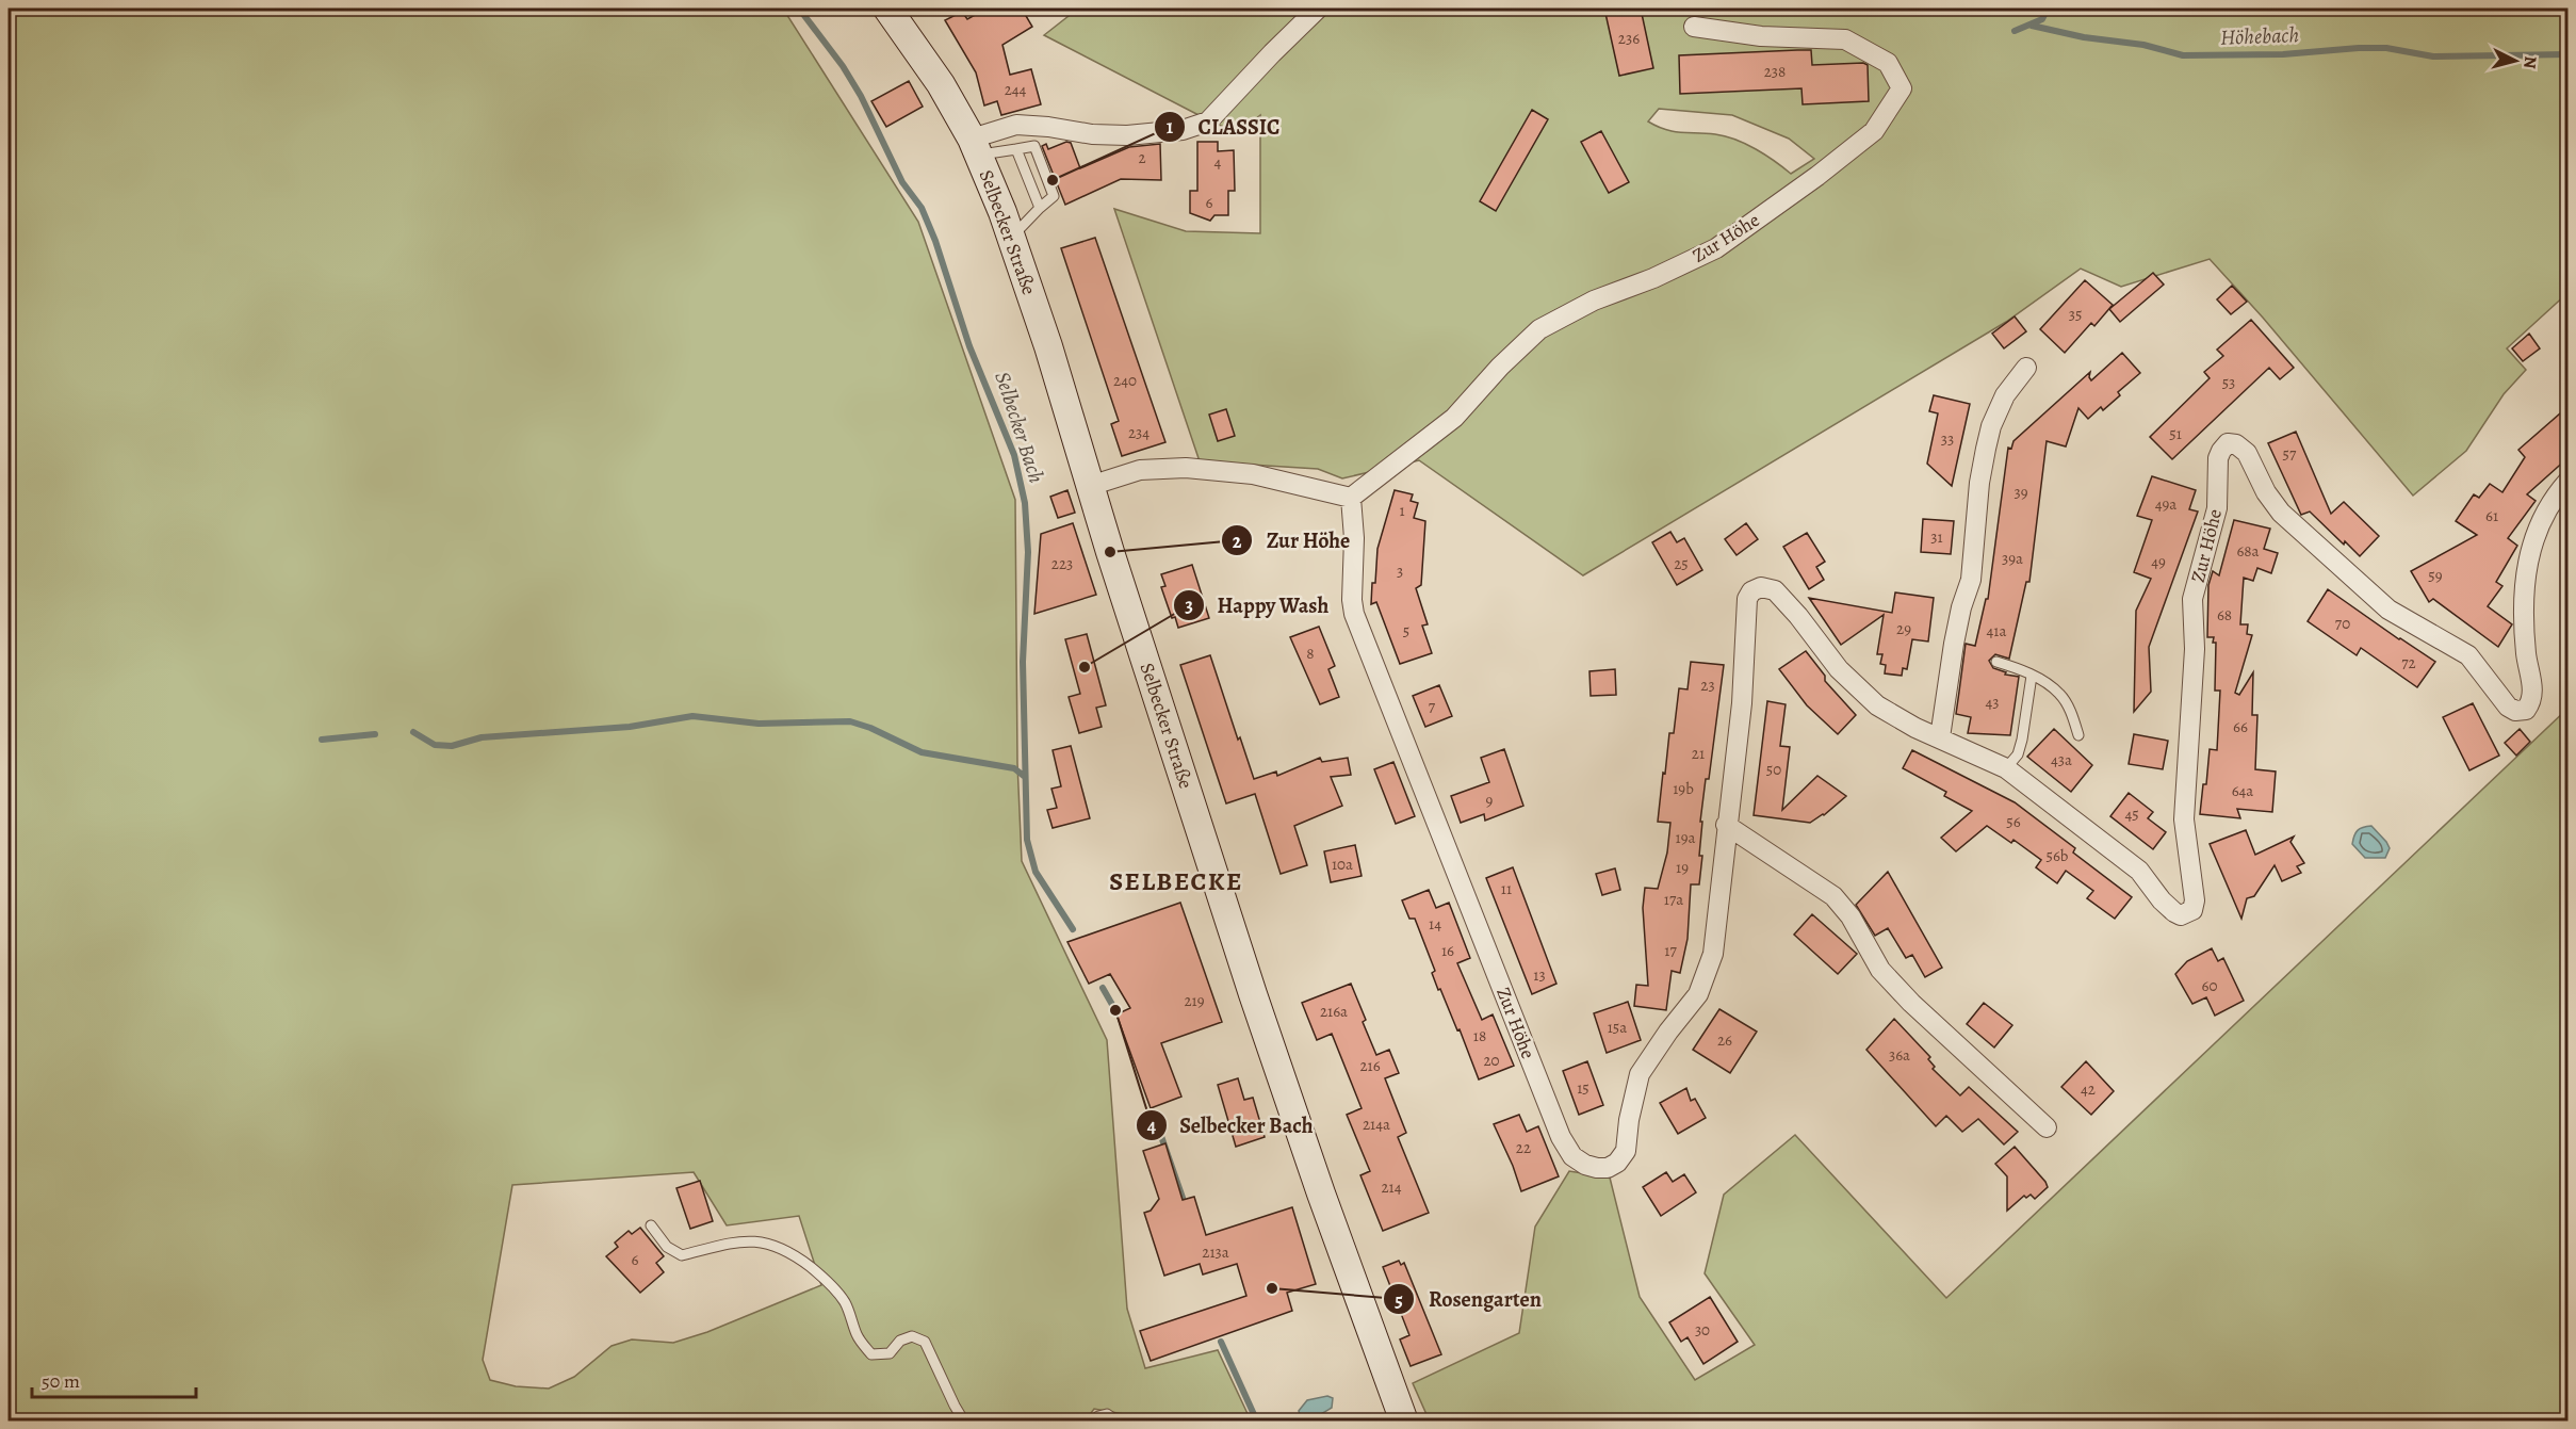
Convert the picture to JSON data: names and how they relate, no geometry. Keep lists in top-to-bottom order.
{
  "streets": {
    "main road": ["Selbecker Straße"],
    "street": ["Zur Höhe"]
  },
  "districts": ["SELBECKE"],
  "water": ["Höhebach", "Selbecker Bach"],
  "places": [
    "CLASSIC",
    "Zur Höhe",
    "Happy Wash",
    "Selbecker Bach",
    "Rosengarten"
  ],
  "house_numbers": [
    "236",
    "238",
    "244",
    "2",
    "4",
    "6",
    "35",
    "240",
    "53",
    "234",
    "51",
    "33",
    "57",
    "39",
    "49a",
    "1",
    "61",
    "31",
    "68a",
    "39a",
    "49",
    "223",
    "25",
    "3",
    "59",
    "68",
    "70",
    "29",
    "5",
    "41a",
    "8",
    "72",
    "23",
    "43",
    "7",
    "66",
    "21",
    "43a",
    "50",
    "19b",
    "64a",
    "9",
    "45",
    "56",
    "19a",
    "56b",
    "10a",
    "19",
    "11",
    "17a",
    "14",
    "16",
    "17",
    "13",
    "60",
    "219",
    "216a",
    "15a",
    "18",
    "26",
    "36a",
    "20",
    "216",
    "15",
    "42",
    "214a",
    "22",
    "214",
    "213a",
    "6",
    "30"
  ],
  "scale_bar": "50 m",
  "north": "right"
}
